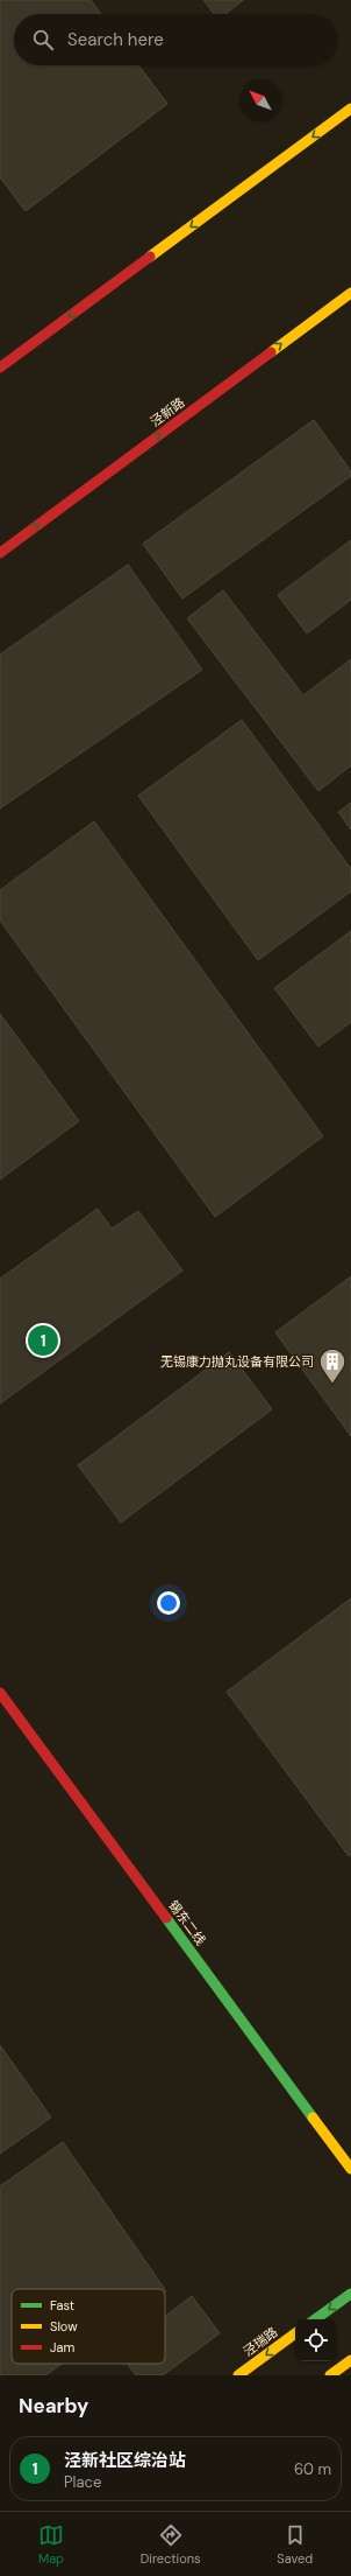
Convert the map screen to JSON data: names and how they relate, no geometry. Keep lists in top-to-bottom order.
{
  "streets": {
    "street": ["泾新路", "锡东二线", "泾瑞路"]
  },
  "one_way": ["泾新路", "泾瑞路"],
  "places": {
    "building": ["无锡康力抛丸设备有限公司"]
  },
  "legend": ["Fast", "Slow", "Jam"],
  "north": "top left",
  "page": {
    "search": "Search here",
    "pins": "1",
    "heading": "Nearby",
    "list": [
      {
        "mark": "1",
        "name": "泾新社区综治站",
        "note": "Place",
        "value": "60 m"
      }
    ],
    "nav": ["Map", "Directions", "Saved"]
  }
}
